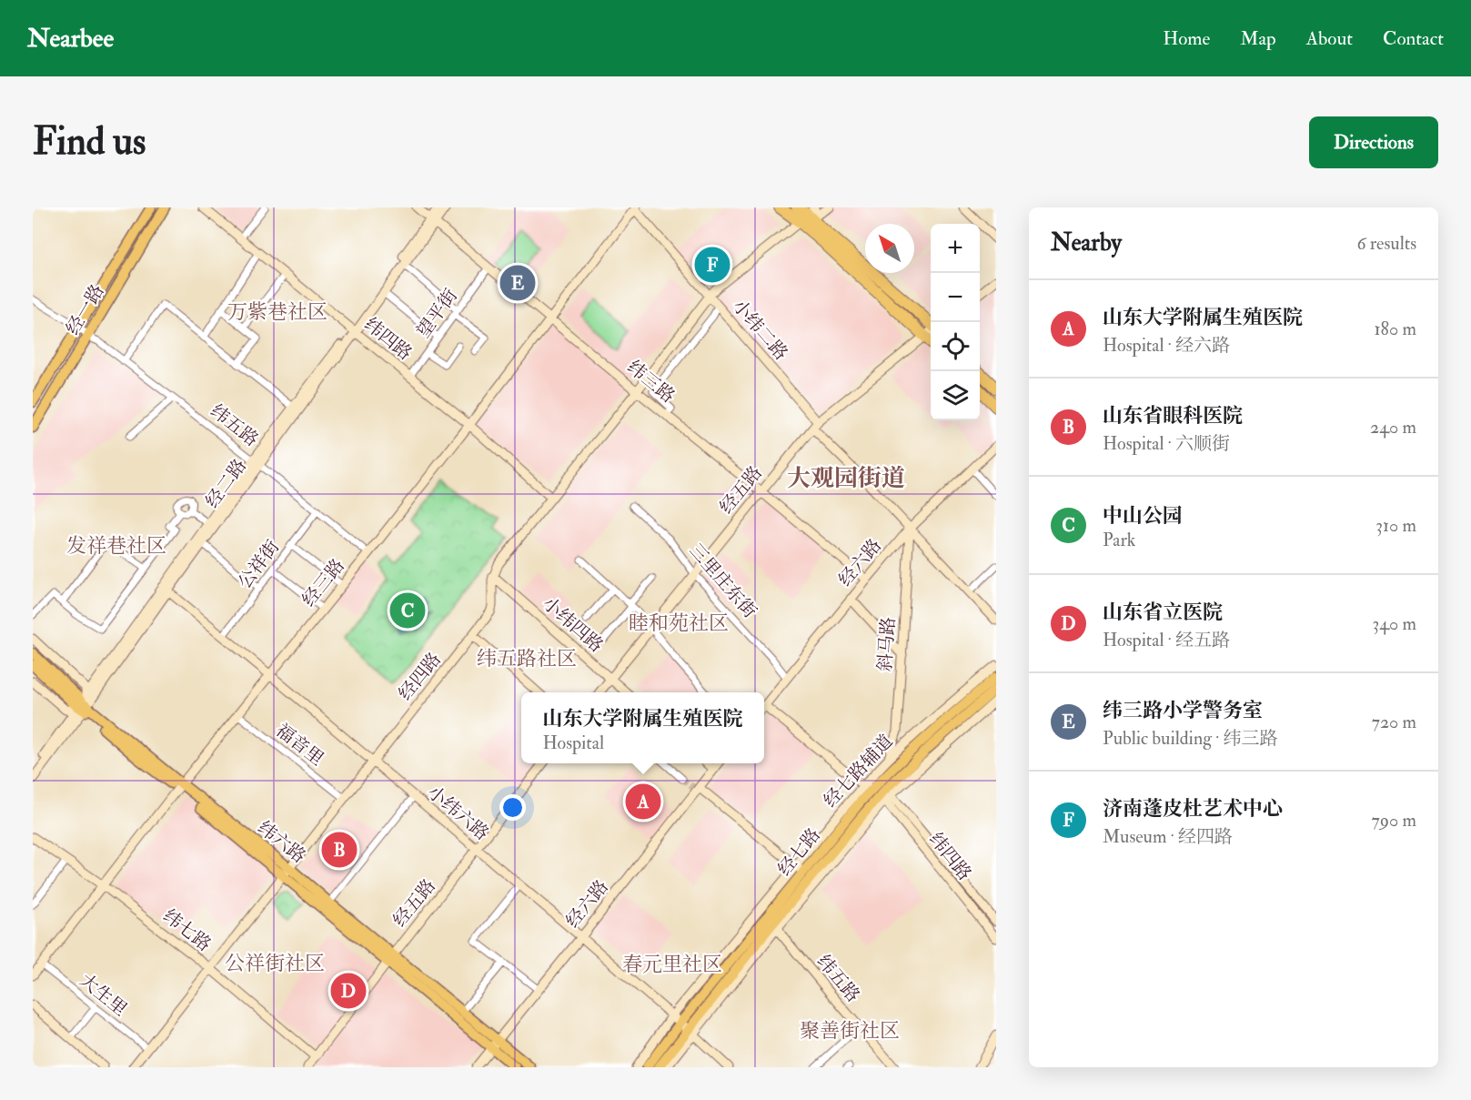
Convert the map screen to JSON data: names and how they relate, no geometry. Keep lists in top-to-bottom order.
{
  "streets": {
    "main road": ["经一路", "纬六路", "经七路"],
    "street": [
      "望平街",
      "小纬二路",
      "纬四路",
      "纬三路",
      "纬五路",
      "经二路",
      "经五路",
      "经六路",
      "公祥街",
      "三里庄东街",
      "经三路",
      "小纬四路",
      "斜马路",
      "经四路",
      "福音里",
      "经七路辅道",
      "小纬六路",
      "纬七路",
      "大生里"
    ]
  },
  "crossings": [
    ["经一路", "纬五路"],
    ["望平街", "纬四路"],
    ["望平街", "纬三路"],
    ["小纬二路", "经五路"],
    ["小纬二路", "经六路"],
    ["小纬二路", "经三路"],
    ["小纬二路", "斜马路"],
    ["纬四路", "经二路"],
    ["纬四路", "经三路"],
    ["纬四路", "经七路"],
    ["纬三路", "经二路"],
    ["纬三路", "经五路"],
    ["纬三路", "经六路"],
    ["纬三路", "经三路"],
    ["纬五路", "经二路"],
    ["纬五路", "公祥街"],
    ["纬五路", "经三路"],
    ["纬五路", "经七路"],
    ["经二路", "小纬六路"],
    ["经二路", "纬六路"],
    ["经五路", "三里庄东街"],
    ["经五路", "小纬四路"],
    ["经五路", "小纬六路"],
    ["经五路", "纬六路"],
    ["经五路", "纬七路"],
    ["经六路", "三里庄东街"],
    ["经六路", "斜马路"],
    ["经六路", "小纬六路"],
    ["经六路", "纬六路"],
    ["公祥街", "小纬六路"],
    ["经三路", "福音里"],
    ["经三路", "小纬六路"],
    ["经三路", "纬六路"],
    ["经三路", "纬七路"],
    ["经三路", "大生里"],
    ["小纬四路", "经四路"],
    ["斜马路", "经七路辅道"],
    ["经四路", "福音里"],
    ["经四路", "小纬六路"],
    ["经四路", "纬六路"],
    ["经四路", "纬七路"],
    ["经四路", "大生里"],
    ["经七路辅道", "小纬六路"],
    ["经七路辅道", "经七路"],
    ["小纬六路", "经七路"]
  ],
  "districts": [
    "万紫巷社区",
    "大观园街道",
    "发祥巷社区",
    "睦和苑社区",
    "纬五路社区",
    "公祥街社区",
    "春元里社区",
    "聚善街社区"
  ],
  "north": "top left",
  "page": {
    "header": "Nearbee",
    "nav": [
      "Home",
      "Map",
      "About",
      "Contact"
    ],
    "buttons": "Directions",
    "title": "Find us",
    "heading": ["Nearby", "6 results"],
    "map_buttons": ["+", "−"],
    "pins": [
      "F",
      "E",
      "C",
      "A",
      "B",
      "D"
    ],
    "list": [
      {
        "mark": "A",
        "name": "山东大学附属生殖医院",
        "note": "Hospital · 经六路",
        "value": "180 m"
      },
      {
        "mark": "B",
        "name": "山东省眼科医院",
        "note": "Hospital · 六顺街",
        "value": "240 m"
      },
      {
        "mark": "C",
        "name": "中山公园",
        "note": "Park",
        "value": "310 m"
      },
      {
        "mark": "D",
        "name": "山东省立医院",
        "note": "Hospital · 经五路",
        "value": "340 m"
      },
      {
        "mark": "E",
        "name": "纬三路小学警务室",
        "note": "Public building · 纬三路",
        "value": "720 m"
      },
      {
        "mark": "F",
        "name": "济南蓬皮杜艺术中心",
        "note": "Museum · 经四路",
        "value": "790 m"
      }
    ],
    "popup": ["山东大学附属生殖医院", "Hospital"]
  }
}
